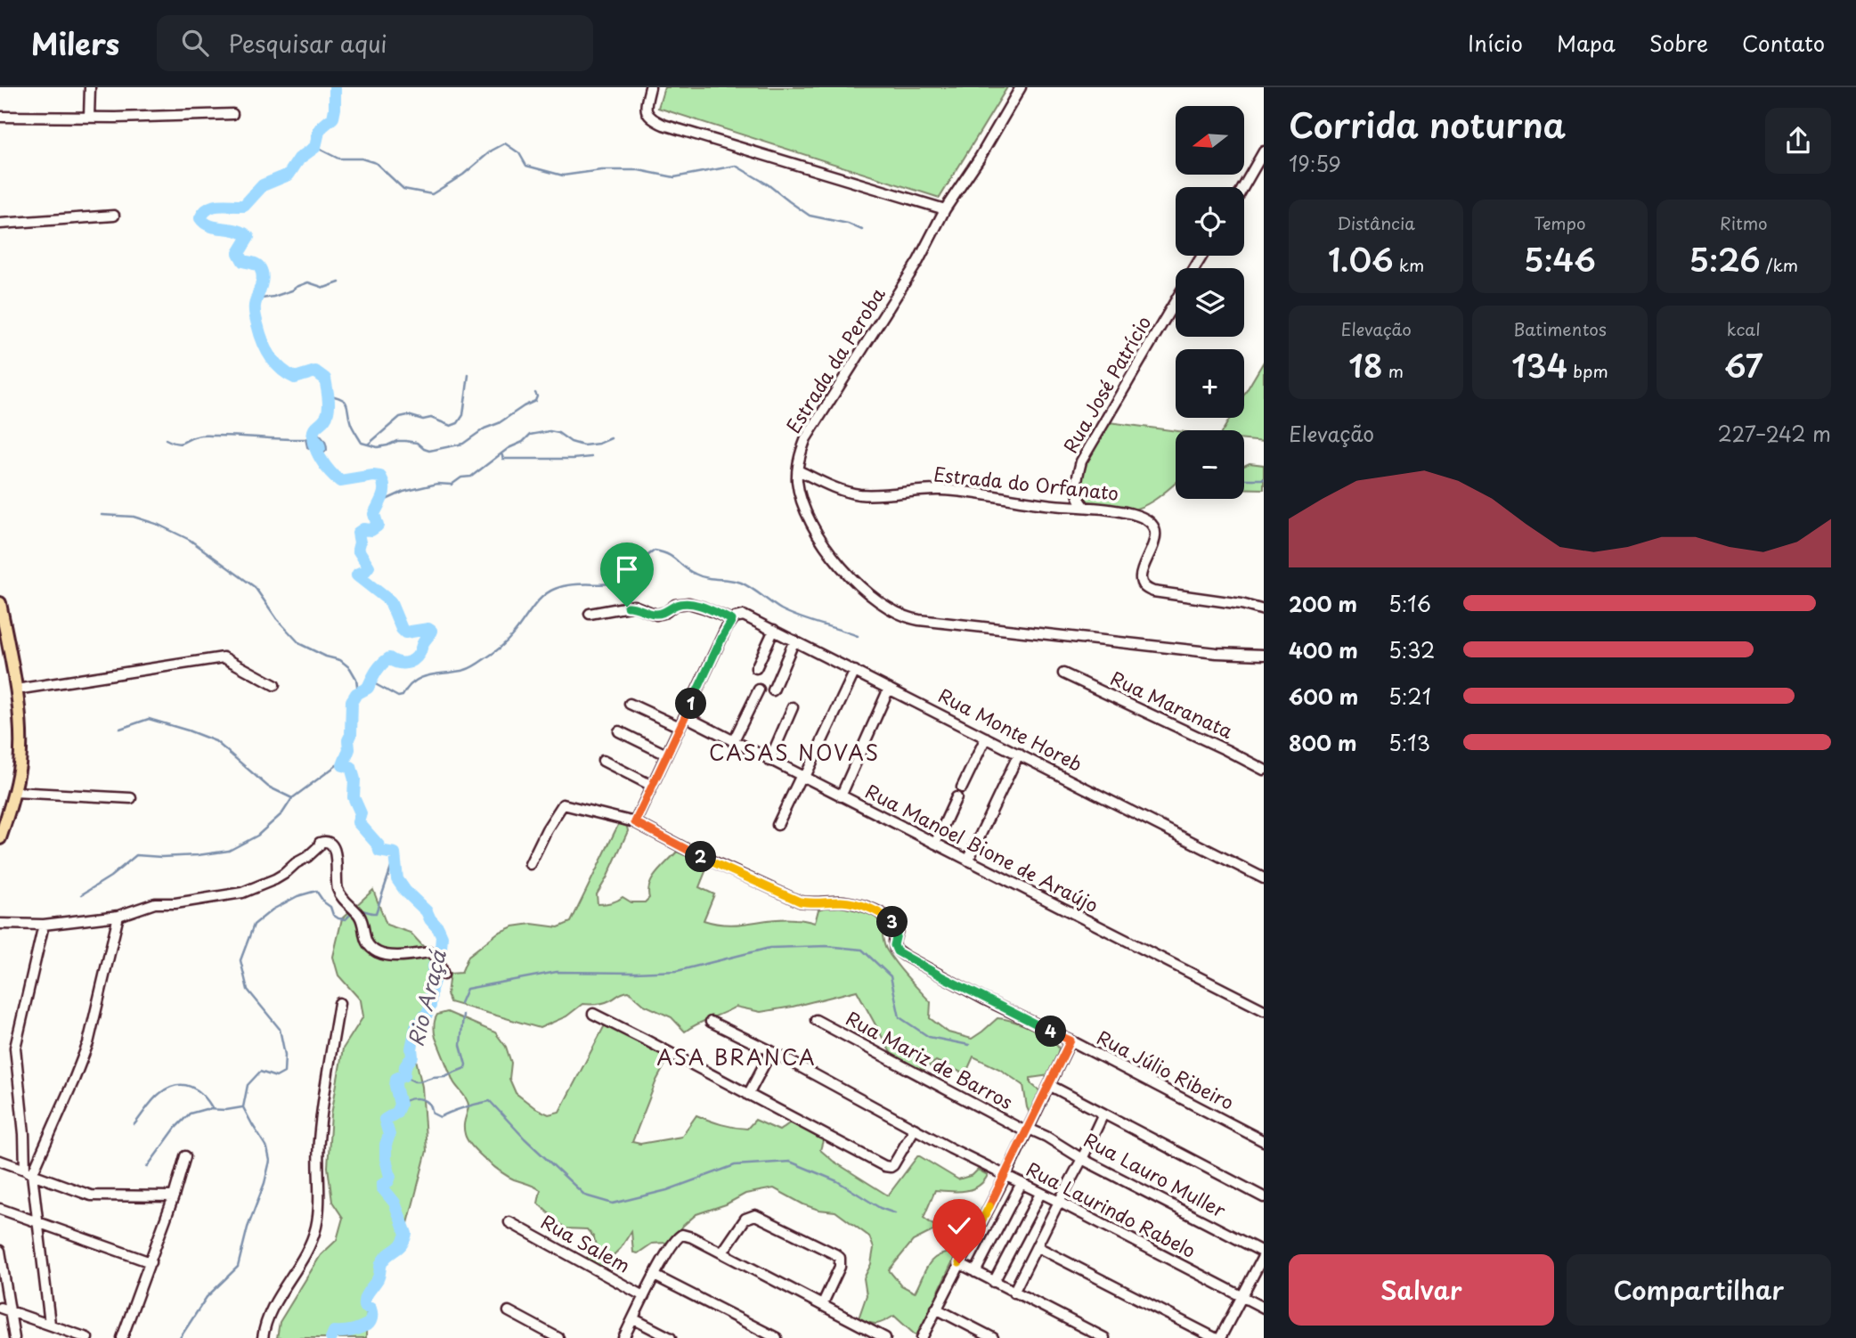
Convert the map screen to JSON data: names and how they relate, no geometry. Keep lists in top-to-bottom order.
{
  "streets": {
    "street": [
      "Estrada da Peroba",
      "Rua José Patrício",
      "Estrada do Orfanato",
      "Rua Maranata",
      "Rua Monte Horeb",
      "Rua Manoel Bione de Araújo",
      "Rua Mariz de Barros",
      "Rua Júlio Ribeiro",
      "Rua Lauro Muller",
      "Rua Laurindo Rabelo",
      "Rua Salem"
    ]
  },
  "crossings": [
    ["Estrada da Peroba", "Estrada do Orfanato"],
    ["Rua José Patrício", "Estrada do Orfanato"],
    ["Rua Mariz de Barros", "Rua Lauro Muller"]
  ],
  "districts": ["CASAS NOVAS", "ASA BRANCA"],
  "water": ["Rio Araçá"],
  "north": "left",
  "page": {
    "header": "Milers",
    "search": "Pesquisar aqui",
    "nav": [
      "Início",
      "Mapa",
      "Sobre",
      "Contato"
    ],
    "heading": ["Corrida noturna", "19:59"],
    "map_buttons": ["+", "−"],
    "stats": [
      ["Distância", "1.06 km"],
      ["Tempo", "5:46"],
      ["Ritmo", "5:26 /km"],
      ["Elevação", "18 m"],
      ["Batimentos", "134 bpm"],
      ["kcal", "67"]
    ],
    "chart": ["Elevação", "227–242 m"],
    "list": [
      {
        "name": "200 m",
        "note": "5:16"
      },
      {
        "name": "400 m",
        "note": "5:32"
      },
      {
        "name": "600 m",
        "note": "5:21"
      },
      {
        "name": "800 m",
        "note": "5:13"
      }
    ],
    "pins": [
      "1",
      "2",
      "3",
      "4"
    ],
    "buttons": ["Salvar", "Compartilhar"]
  }
}
